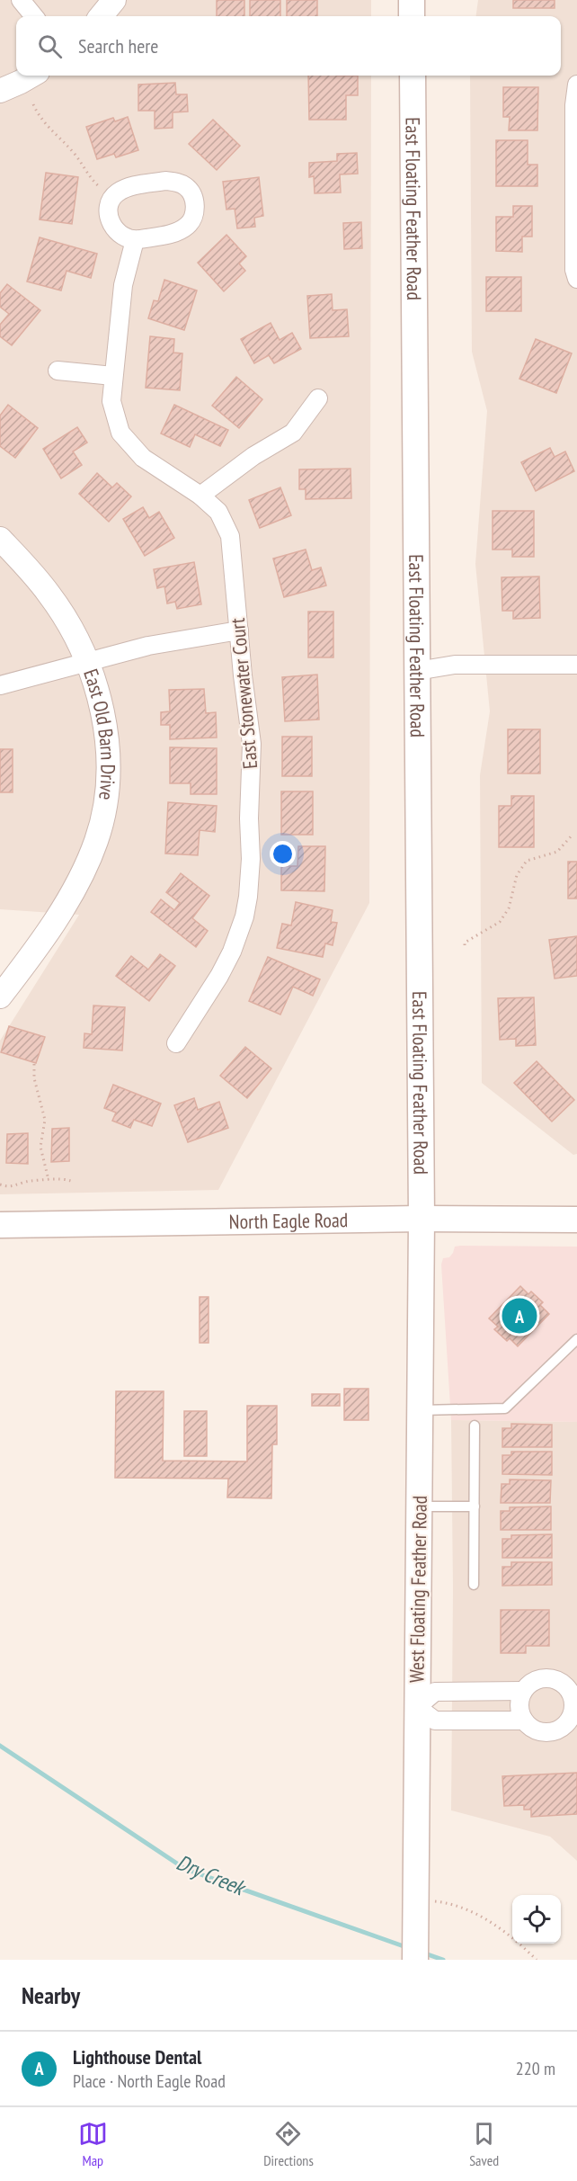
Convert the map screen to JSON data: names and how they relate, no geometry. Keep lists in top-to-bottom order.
{
  "streets": {
    "main road": ["East Floating Feather Road", "North Eagle Road", "West Floating Feather Road"],
    "street": ["East Stonewater Court", "East Old Barn Drive"]
  },
  "crossings": [
    ["East Floating Feather Road", "North Eagle Road"],
    ["East Floating Feather Road", "West Floating Feather Road"],
    ["North Eagle Road", "West Floating Feather Road"]
  ],
  "water": ["Dry Creek"],
  "page": {
    "search": "Search here",
    "pins": "A",
    "heading": "Nearby",
    "list": [
      {
        "mark": "A",
        "name": "Lighthouse Dental",
        "note": "Place · North Eagle Road",
        "value": "220 m"
      }
    ],
    "nav": ["Map", "Directions", "Saved"]
  }
}
